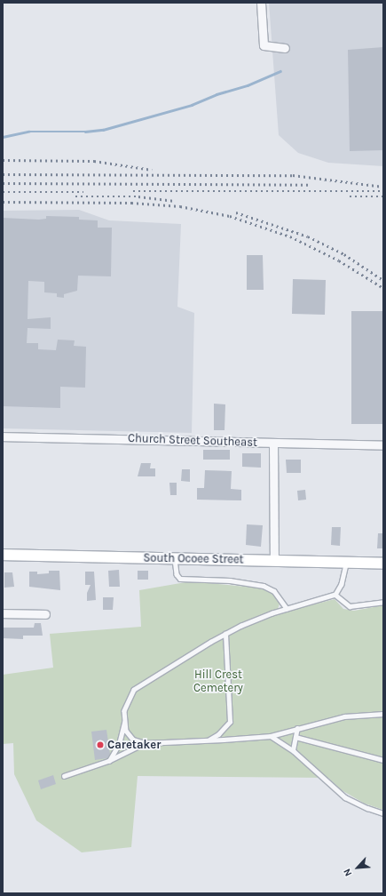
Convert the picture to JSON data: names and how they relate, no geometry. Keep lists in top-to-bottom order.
{
  "streets": {
    "street": ["Church Street Southeast", "South Ocoee Street"]
  },
  "parks": ["Hill Crest Cemetery"],
  "places": ["Caretaker"],
  "north": "bottom left"
}
